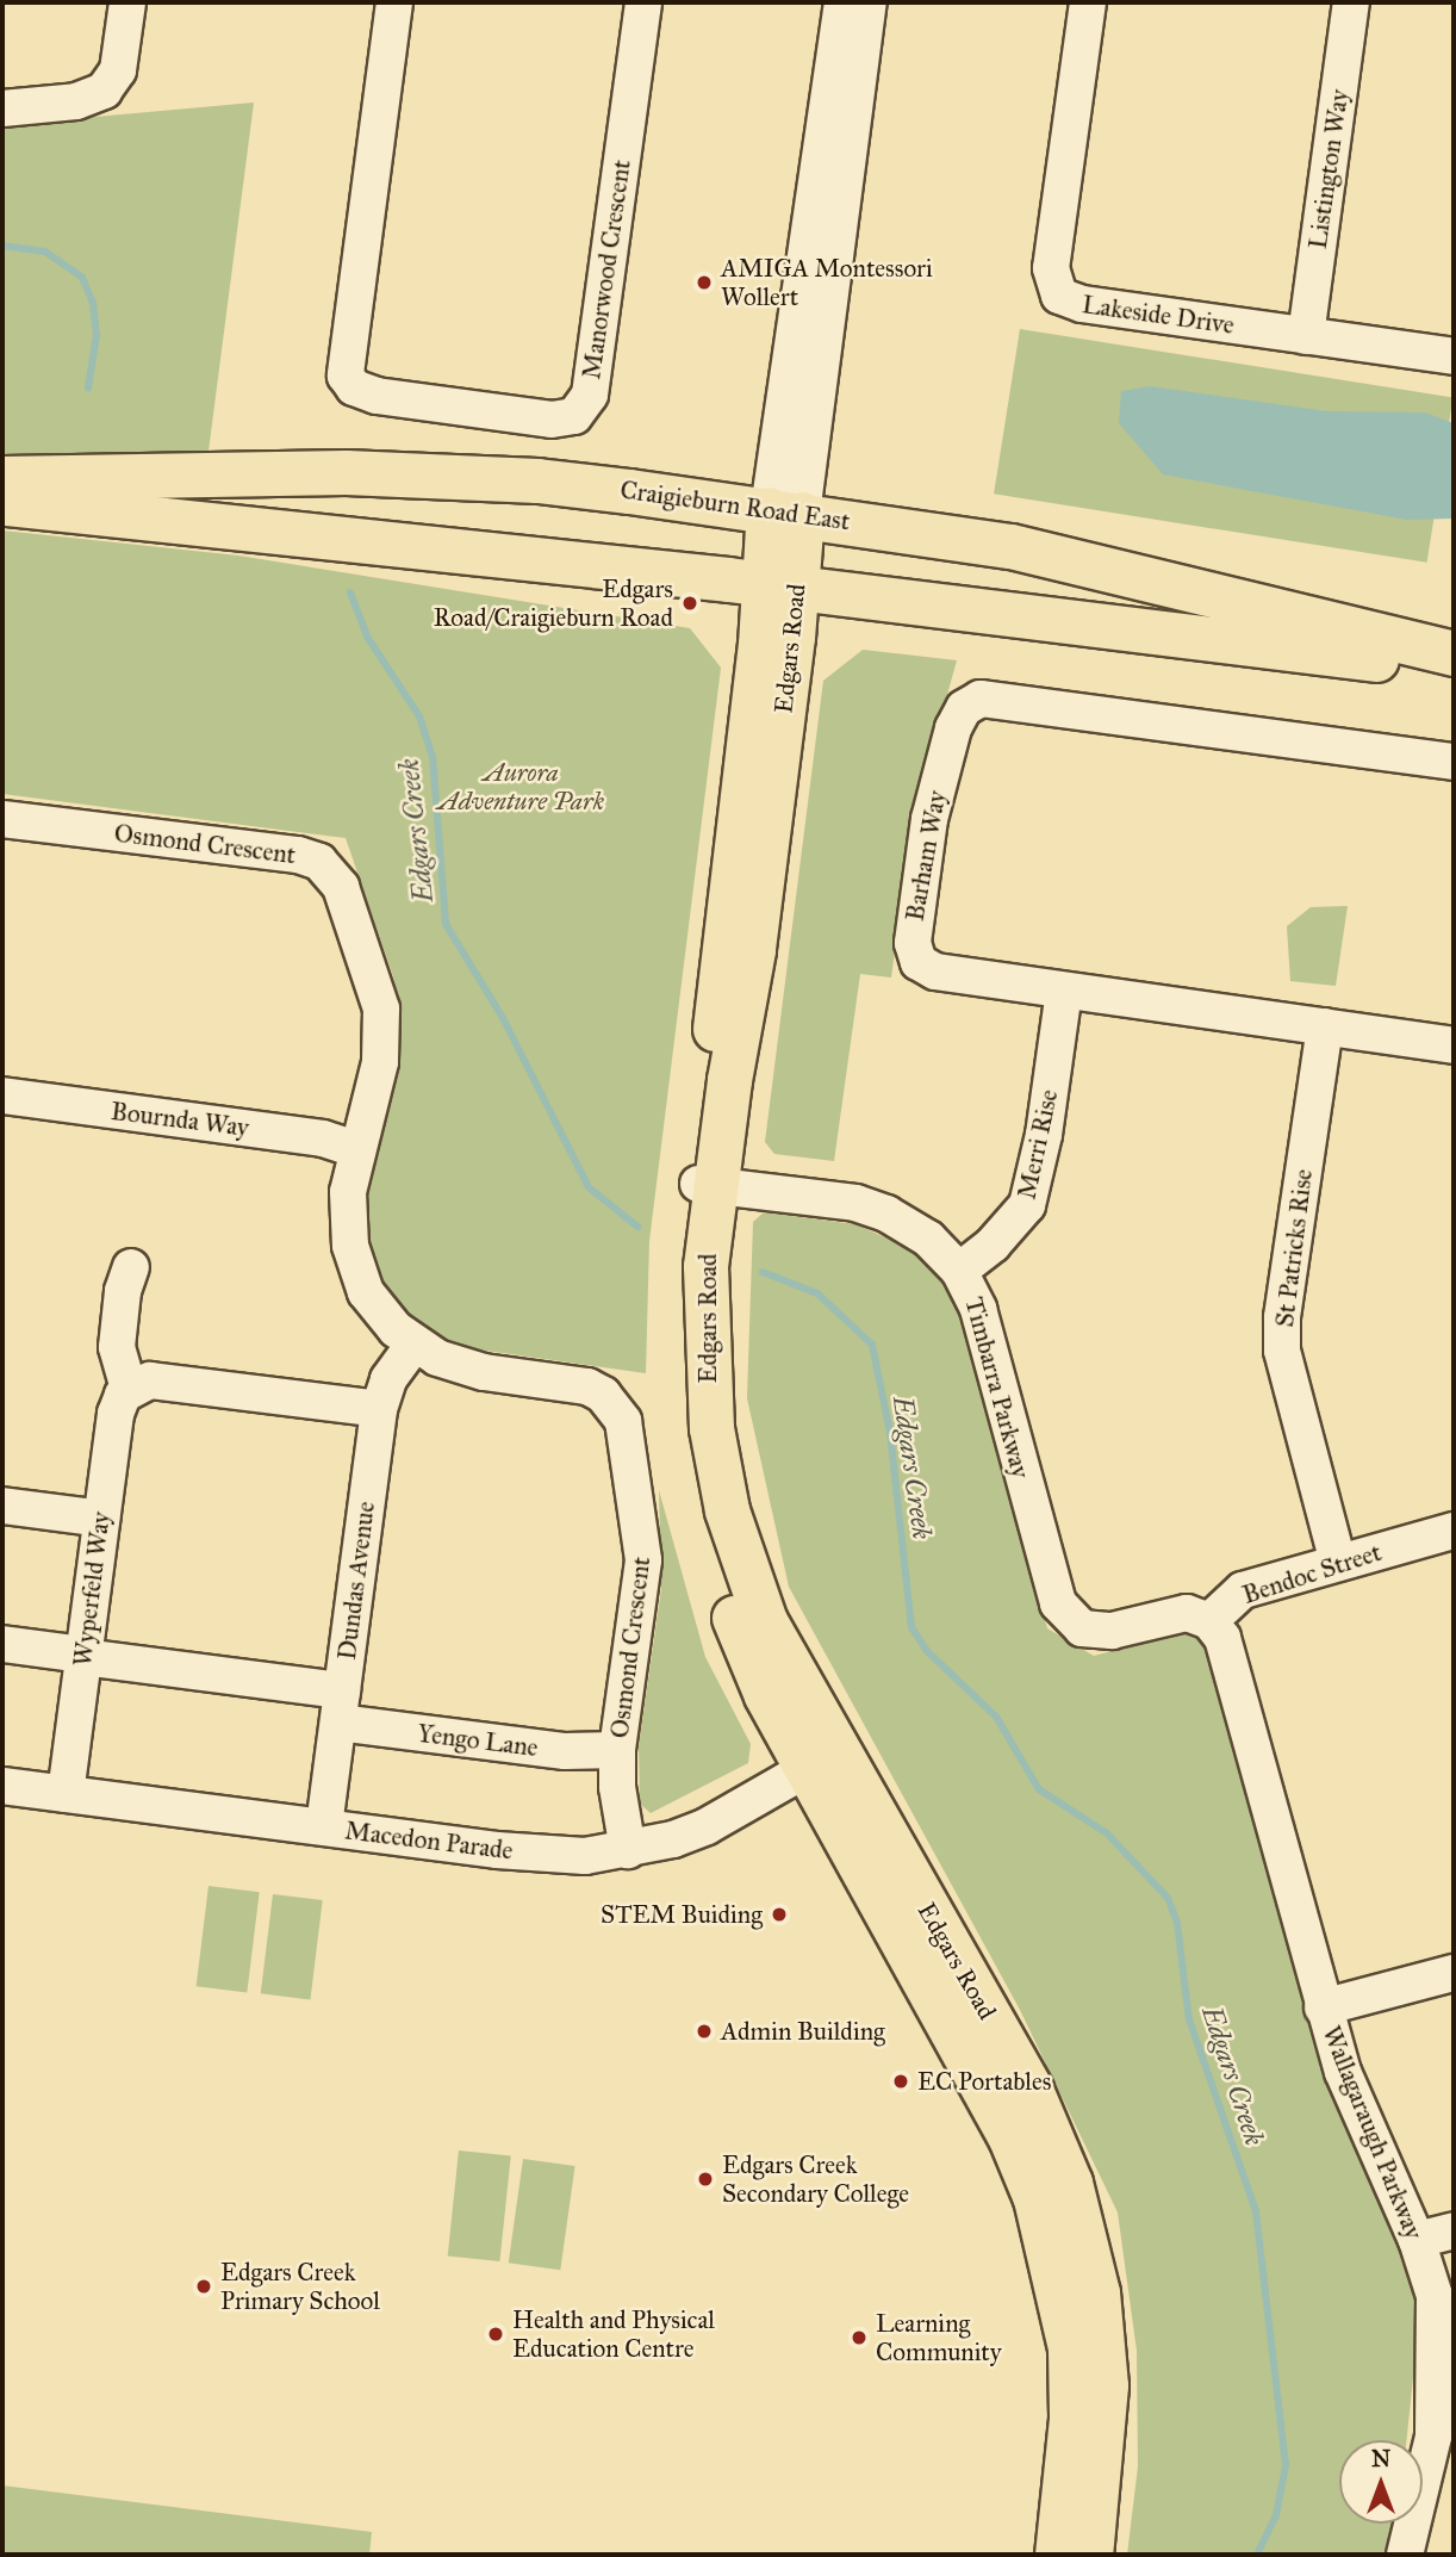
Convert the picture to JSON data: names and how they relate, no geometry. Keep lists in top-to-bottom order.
{
  "streets": {
    "main road": ["Craigieburn Road East", "Edgars Road"],
    "street": [
      "Listington Way",
      "Manorwood Crescent",
      "Lakeside Drive",
      "Osmond Crescent",
      "Barham Way",
      "Bournda Way",
      "Merri Rise",
      "St Patricks Rise",
      "Timbarra Parkway",
      "Bendoc Street",
      "Dundas Avenue",
      "Wyperfeld Way",
      "Yengo Lane",
      "Macedon Parade",
      "Wallagaraugh Parkway"
    ]
  },
  "crossings": [
    ["Listington Way", "Lakeside Drive"],
    ["Craigieburn Road East", "Edgars Road"],
    ["Edgars Road", "Timbarra Parkway"],
    ["Edgars Road", "Macedon Parade"],
    ["Osmond Crescent", "Bournda Way"],
    ["Osmond Crescent", "Dundas Avenue"],
    ["Osmond Crescent", "Yengo Lane"],
    ["Osmond Crescent", "Macedon Parade"],
    ["Barham Way", "Merri Rise"],
    ["Barham Way", "St Patricks Rise"],
    ["Merri Rise", "Timbarra Parkway"],
    ["St Patricks Rise", "Bendoc Street"],
    ["Timbarra Parkway", "Bendoc Street"],
    ["Timbarra Parkway", "Wallagaraugh Parkway"],
    ["Bendoc Street", "Wallagaraugh Parkway"],
    ["Dundas Avenue", "Yengo Lane"],
    ["Dundas Avenue", "Macedon Parade"],
    ["Wyperfeld Way", "Yengo Lane"],
    ["Wyperfeld Way", "Macedon Parade"]
  ],
  "water": ["Edgars Creek"],
  "parks": ["Aurora Adventure Park"],
  "places": [
    "AMIGA Montessori Wollert",
    "Edgars Road/Craigieburn Road",
    "STEM Buiding",
    "Admin Building",
    "EC Portables",
    "Edgars Creek Secondary College",
    "Edgars Creek Primary School",
    "Health and Physical Education Centre",
    "Learning Community"
  ],
  "north": "top"
}
